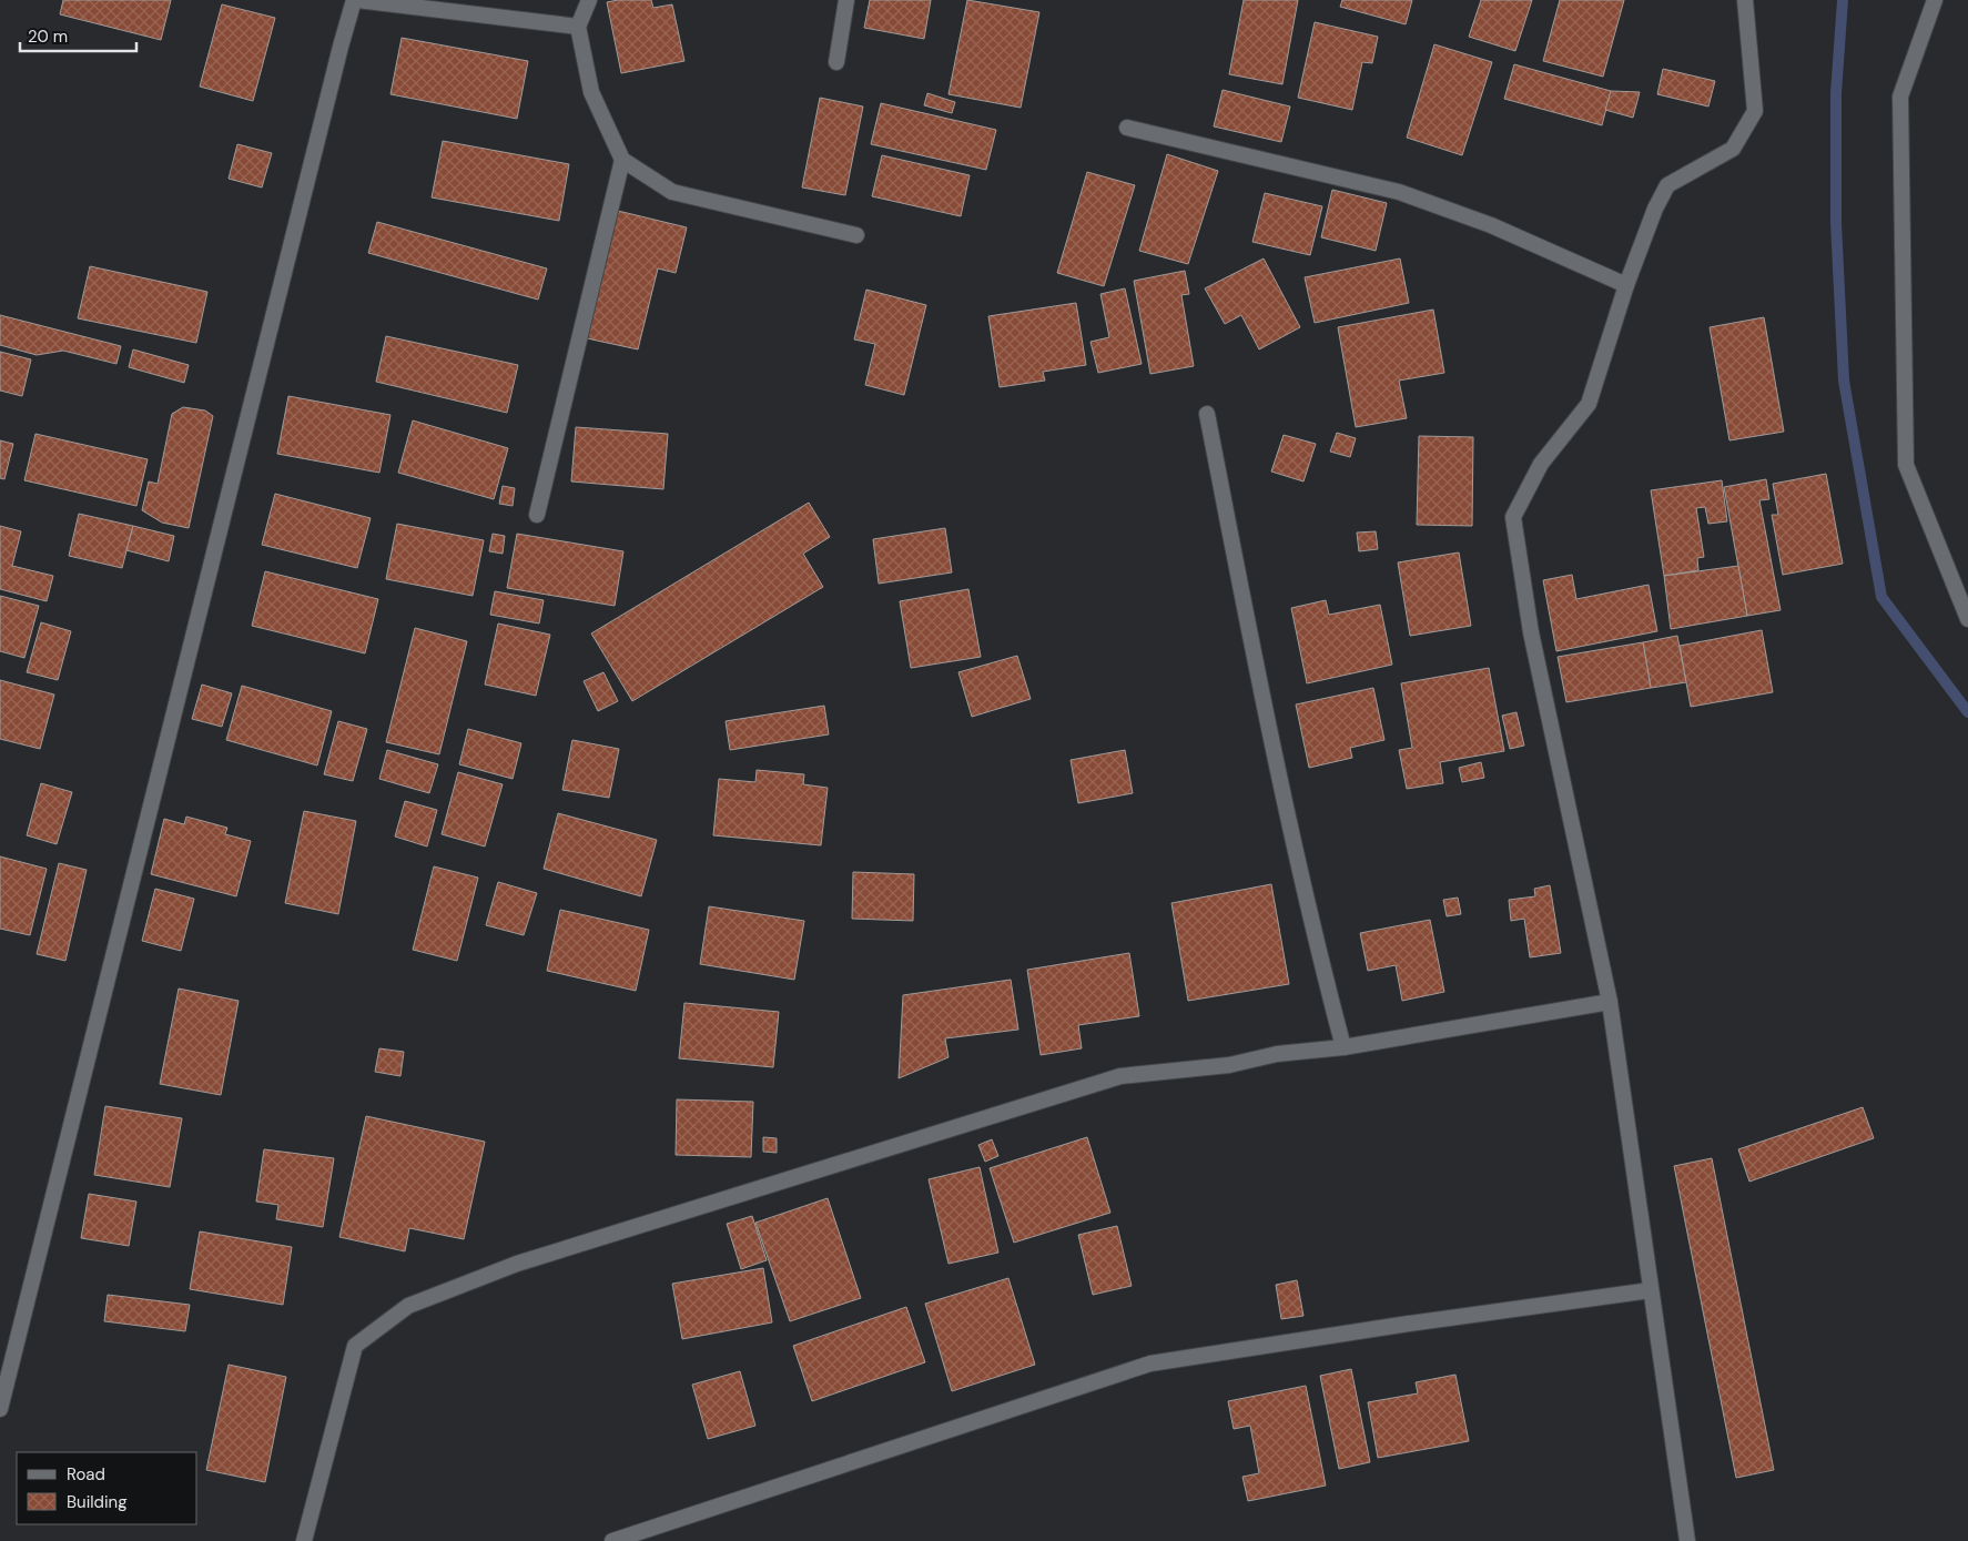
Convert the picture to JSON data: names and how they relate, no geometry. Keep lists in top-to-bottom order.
{
  "legend": ["Road", "Building"],
  "scale_bar": "20 m"
}
